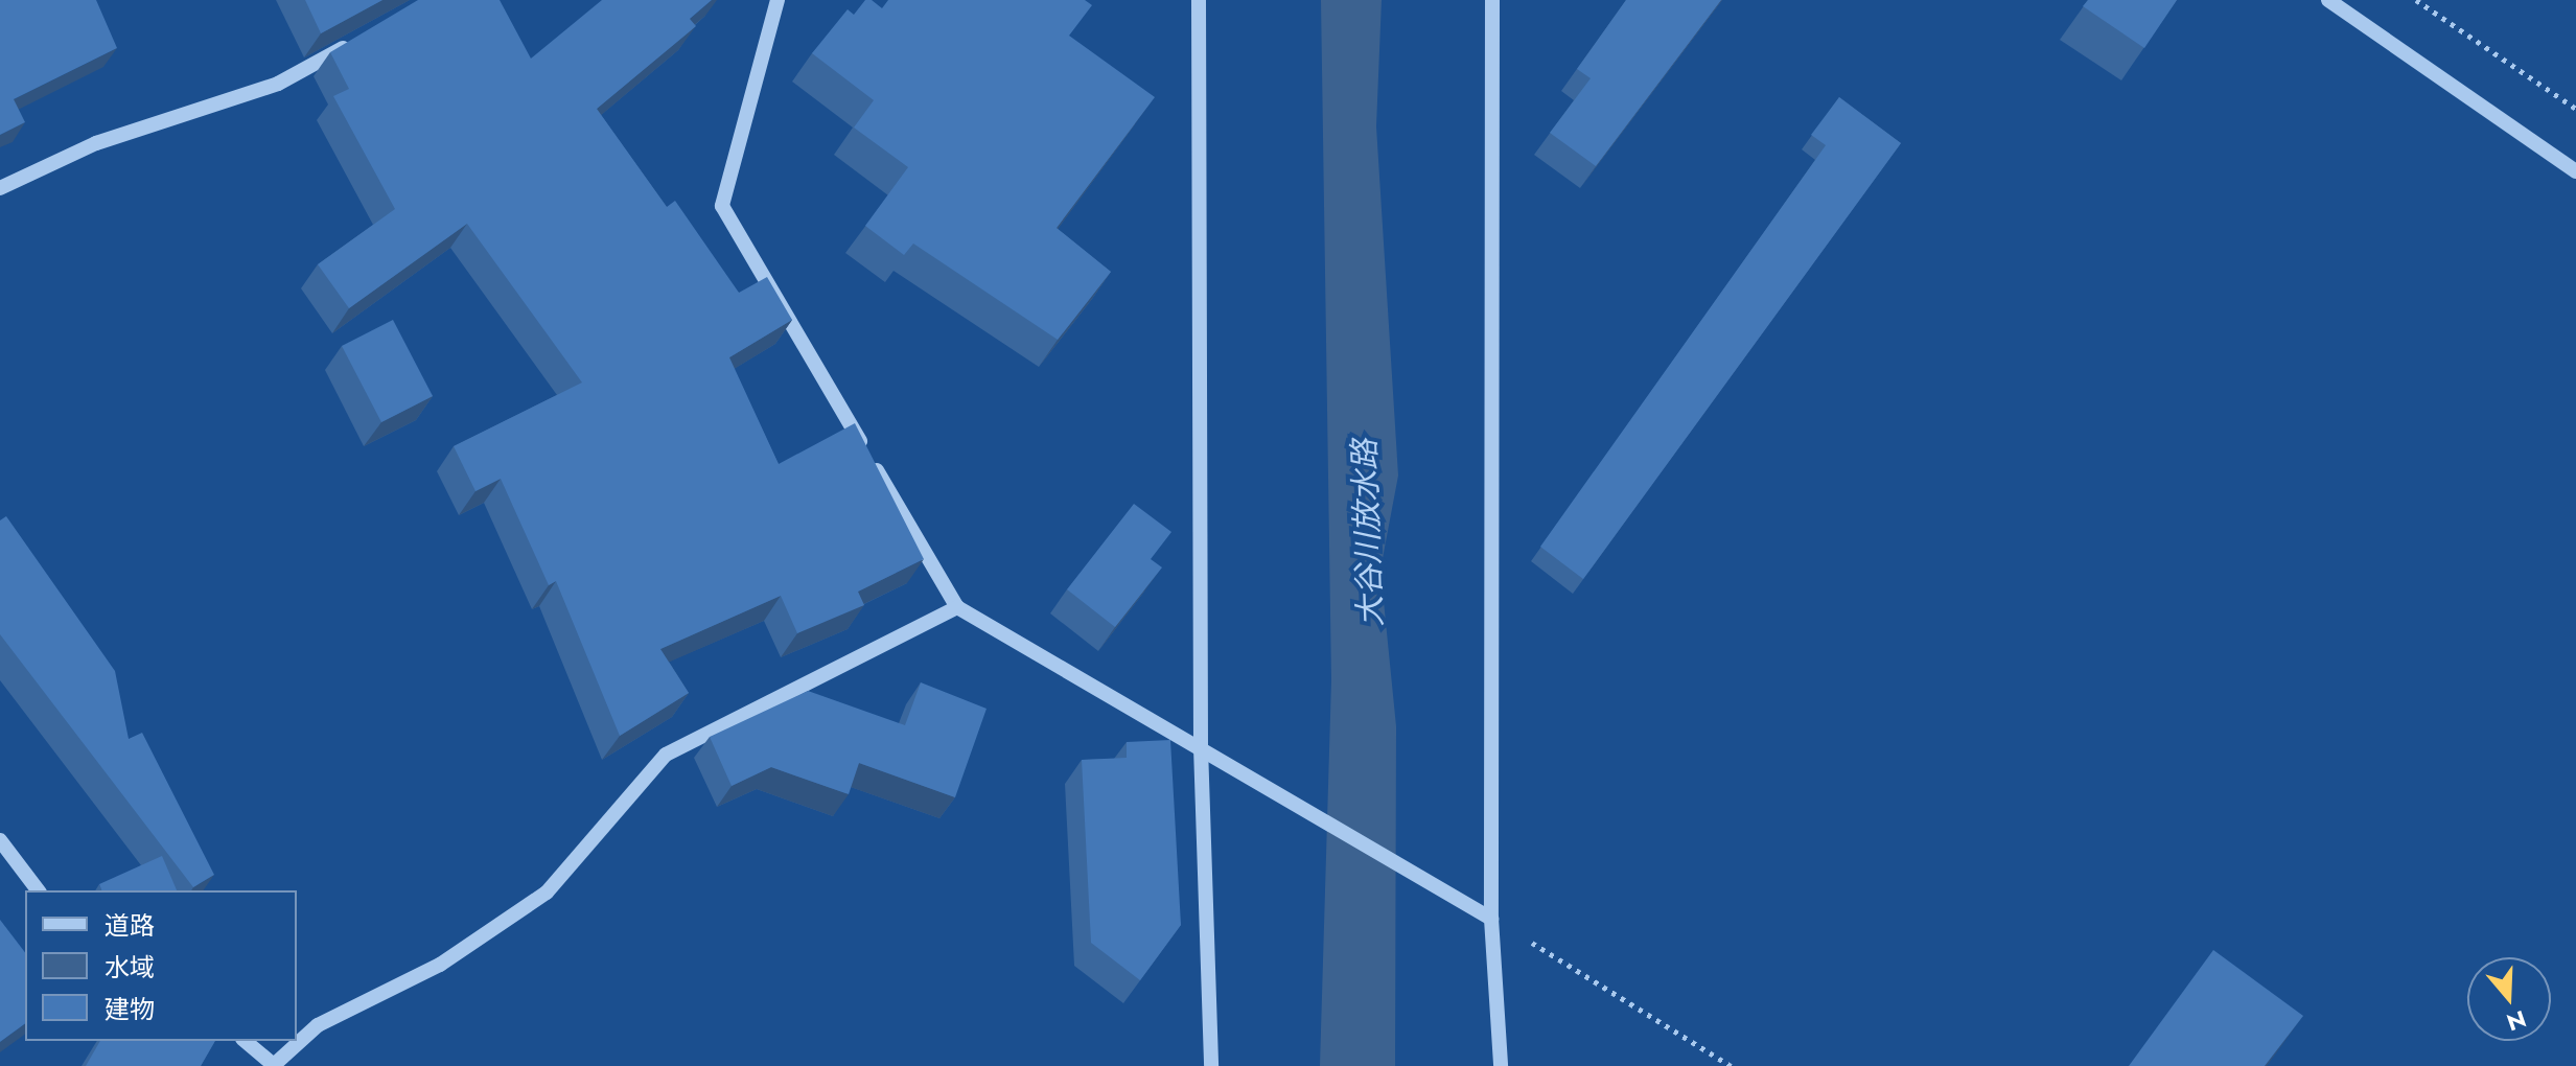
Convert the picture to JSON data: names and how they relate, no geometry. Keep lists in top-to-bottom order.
{
  "water": ["大谷川放水路"],
  "legend": ["道路", "水域", "建物"],
  "north": "bottom"
}
